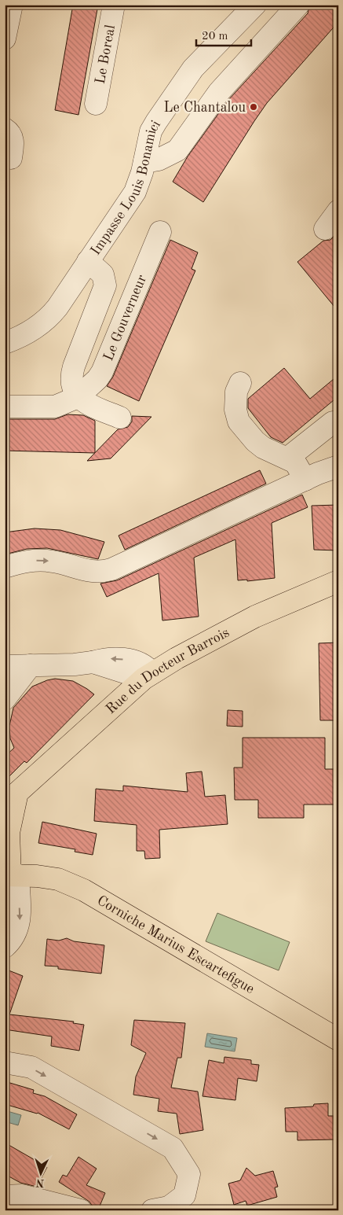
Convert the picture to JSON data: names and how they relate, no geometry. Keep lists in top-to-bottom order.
{
  "streets": {
    "main road": ["Rue du Docteur Barrois", "Corniche Marius Escartefigue"],
    "street": ["Le Boreal", "Impasse Louis Bonamici", "Le Gouverneur"]
  },
  "crossings": [
    ["Impasse Louis Bonamici", "Le Gouverneur"],
    ["Rue du Docteur Barrois", "Corniche Marius Escartefigue"]
  ],
  "places": ["Le Chantalou"],
  "scale_bar": "20 m",
  "north": "bottom"
}
